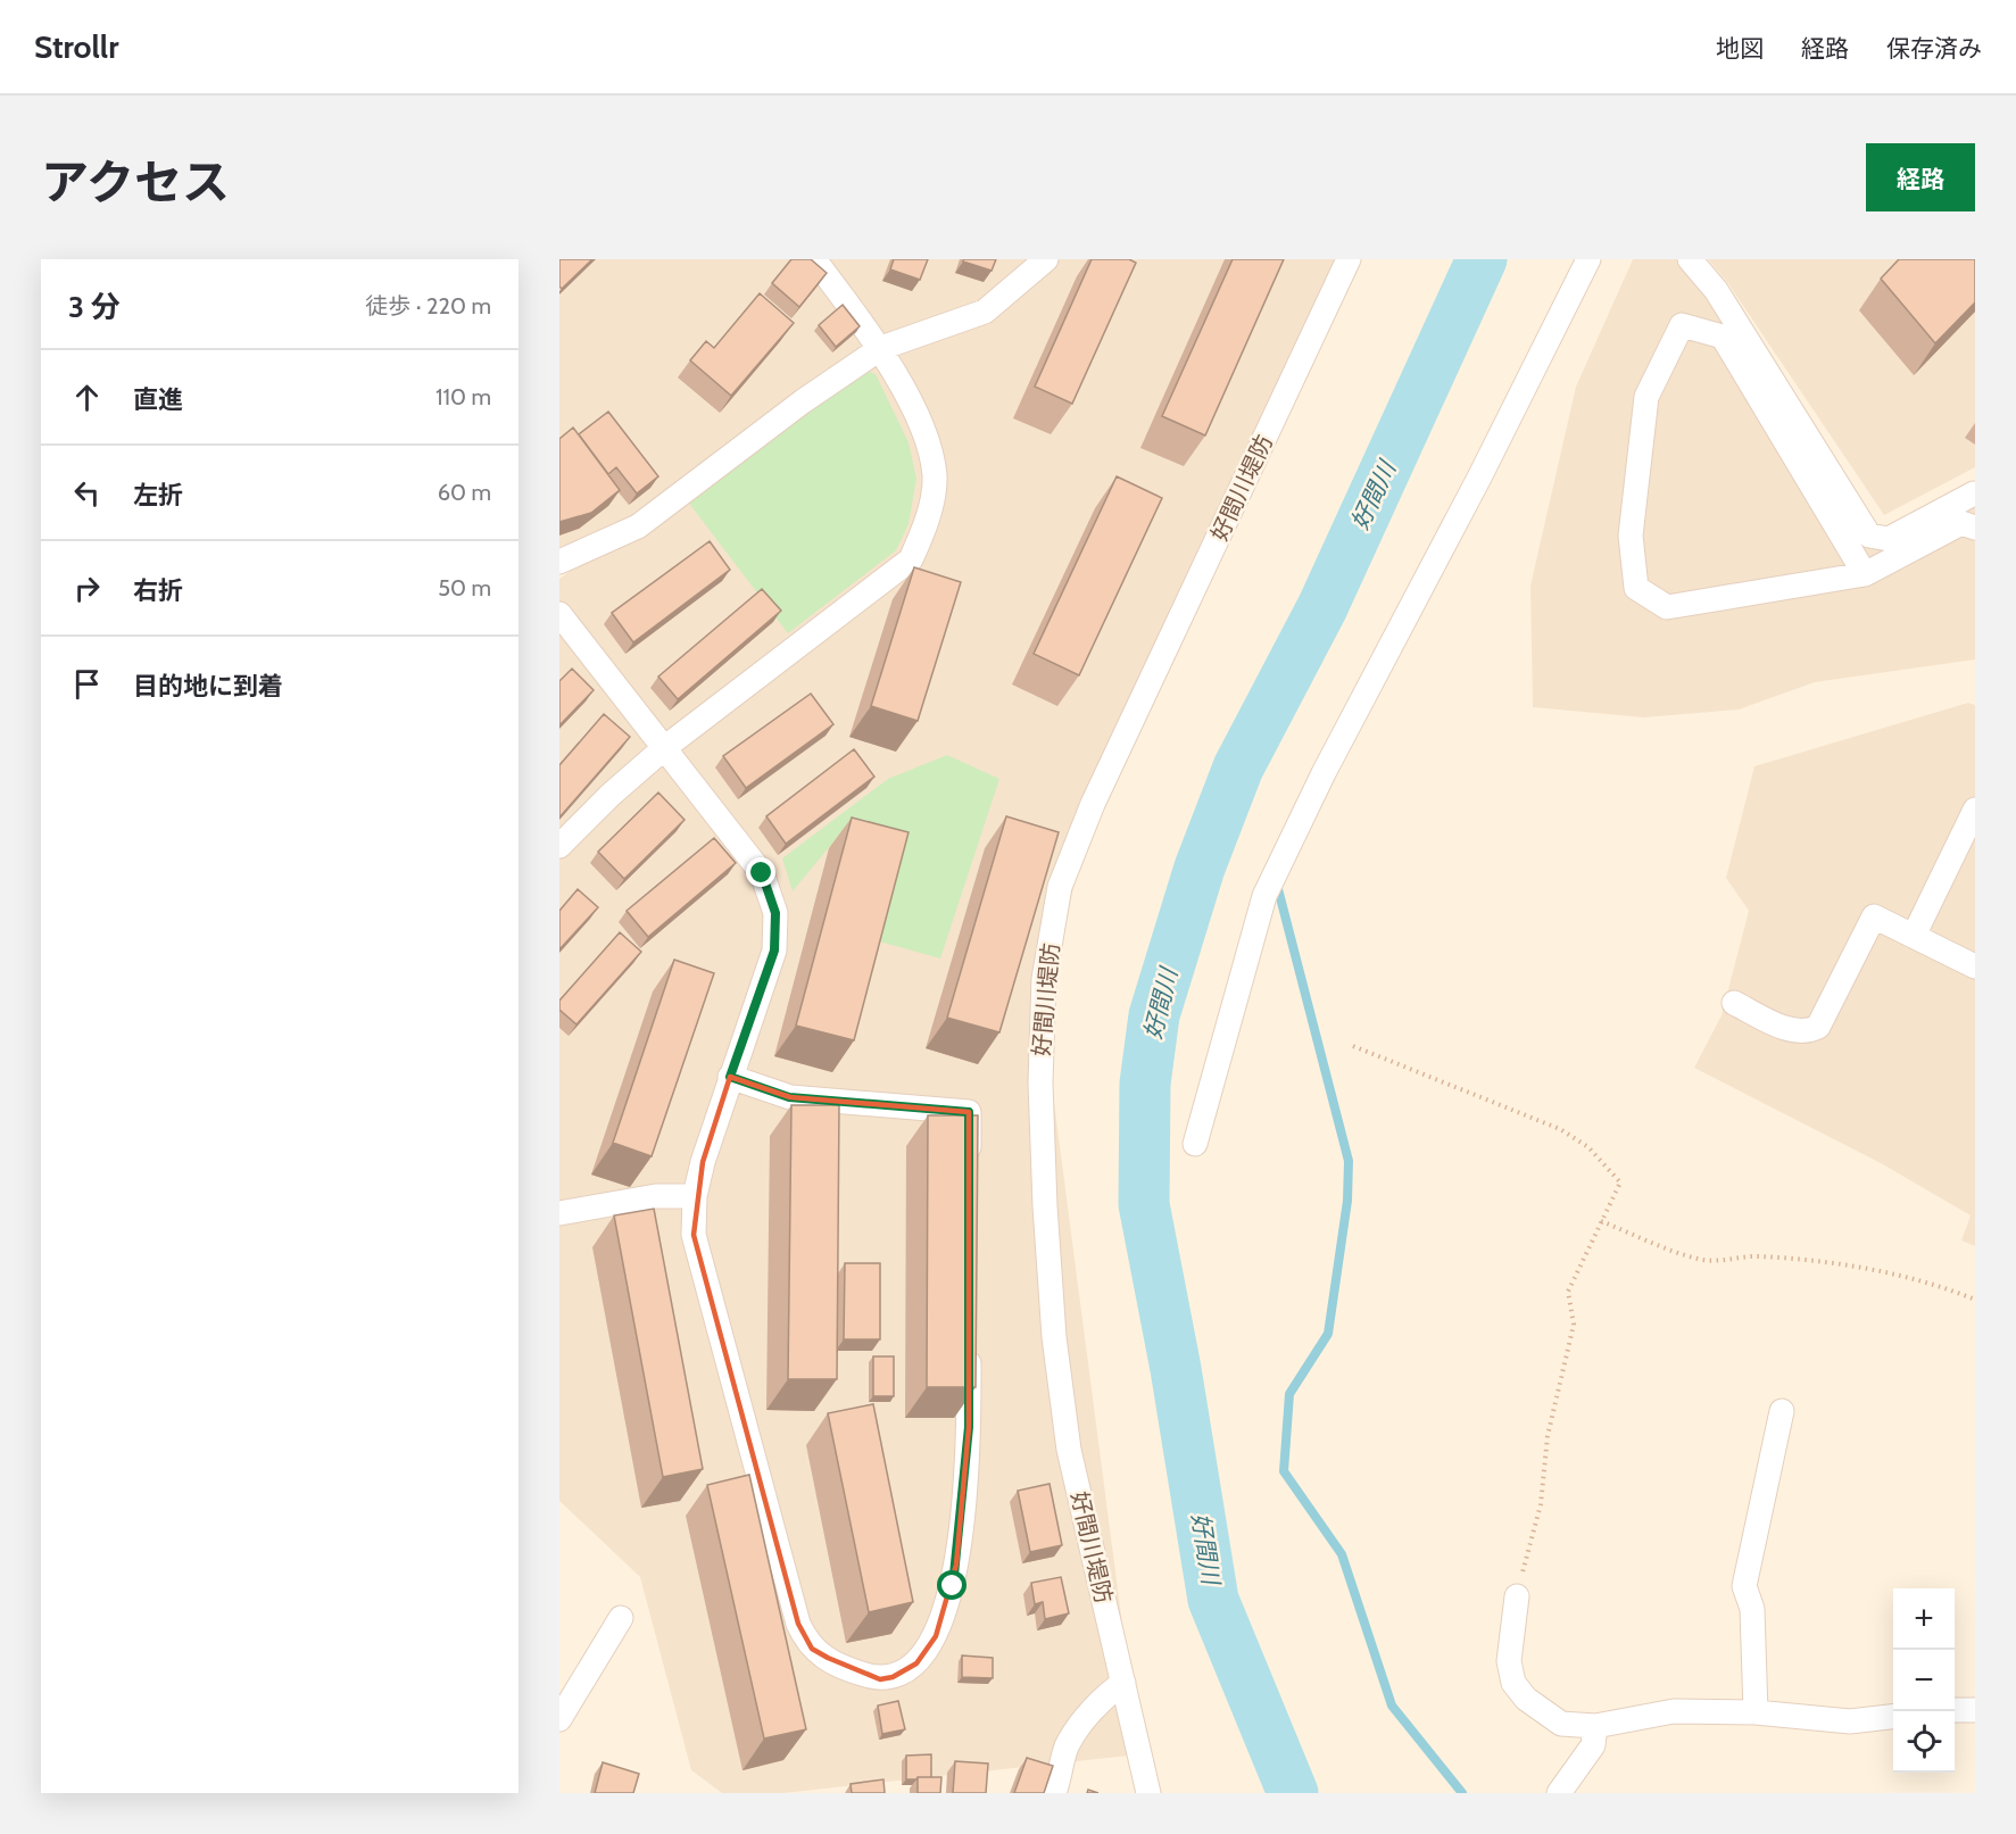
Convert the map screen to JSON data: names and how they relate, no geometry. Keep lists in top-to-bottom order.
{
  "streets": {
    "street": ["好間川堤防"]
  },
  "water": ["好間川"],
  "page": {
    "header": "Strollr",
    "nav": ["地図", "経路", "保存済み"],
    "title": "アクセス",
    "buttons": "経路",
    "heading": ["3 分", "徒歩 · 220 m"],
    "list": [
      ["直進", "110 m"],
      ["左折", "60 m"],
      ["右折", "50 m"],
      "目的地に到着"
    ],
    "map_buttons": ["+", "−"]
  }
}
